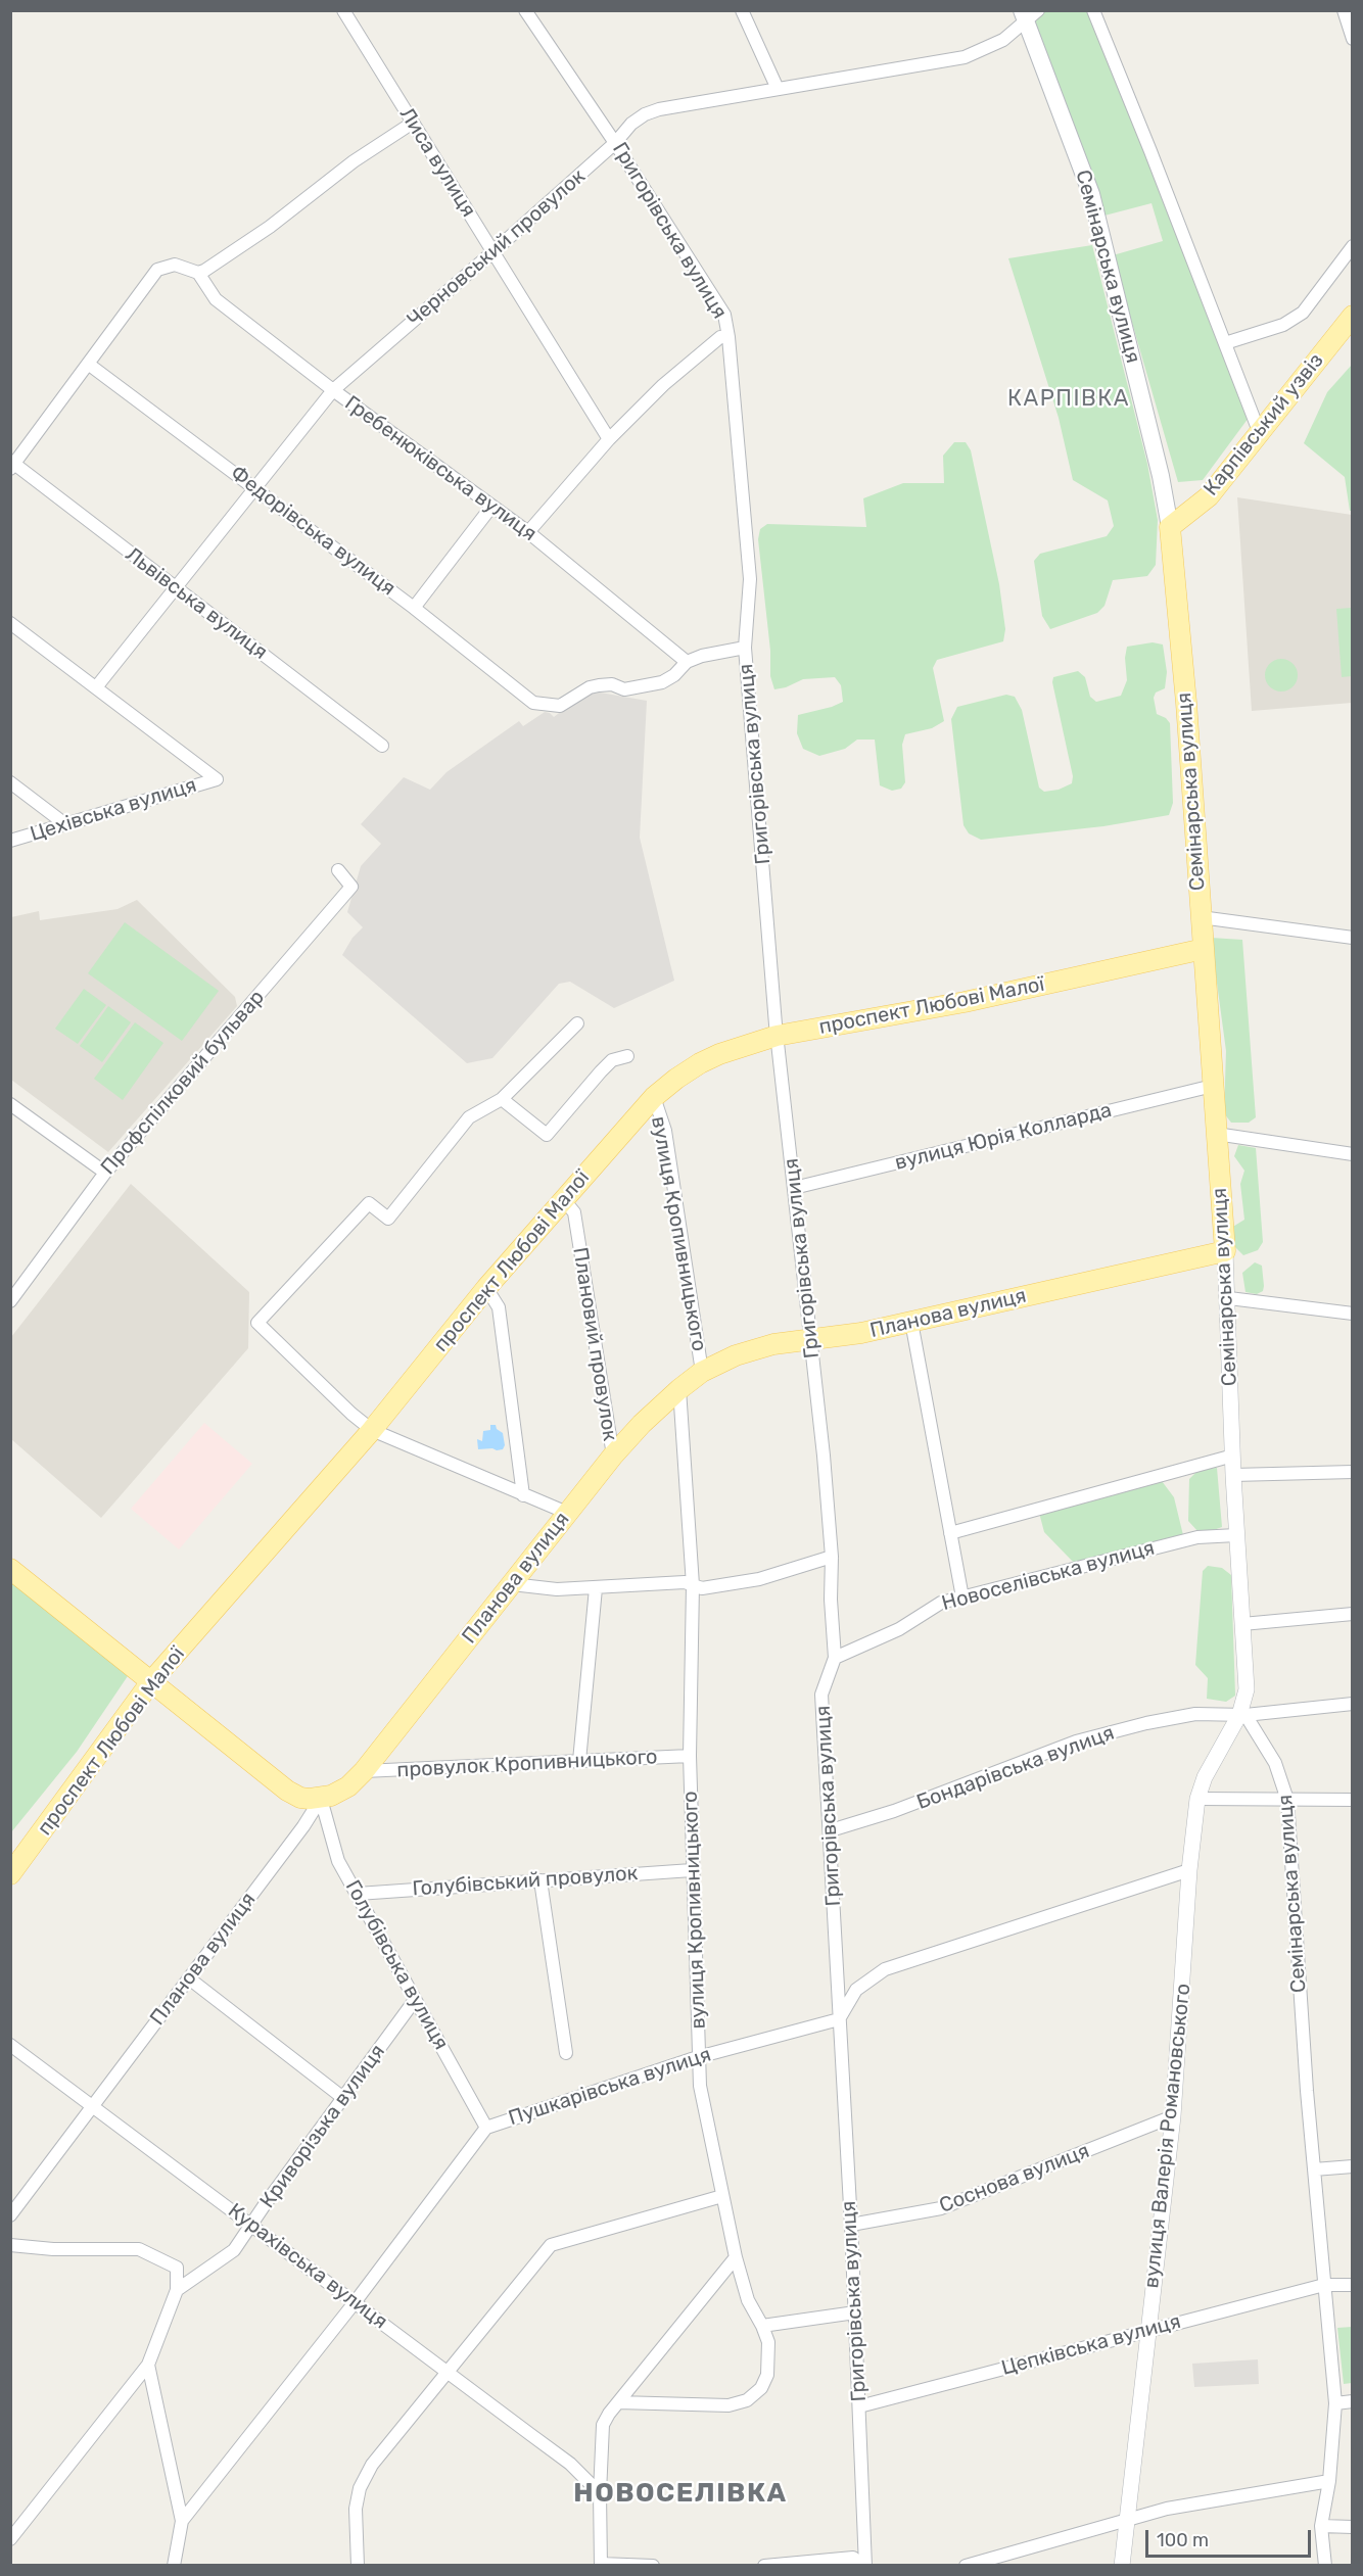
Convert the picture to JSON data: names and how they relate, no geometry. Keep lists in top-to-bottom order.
{
  "streets": {
    "main road": [
      "Семінарська вулиця",
      "Карпівський узвіз",
      "проспект Любові Малої",
      "Планова вулиця"
    ],
    "street": [
      "Лиса вулиця",
      "Григорівська вулиця",
      "Черновський провулок",
      "Гребенюківська вулиця",
      "Федорівська вулиця",
      "Львівська вулиця",
      "Цехівська вулиця",
      "Профспілковий бульвар",
      "вулиця Юрія Колларда",
      "вулиця Кропивницького",
      "Плановий провулок",
      "Новоселівська вулиця",
      "провулок Кропивницького",
      "Бондарівська вулиця",
      "Голубівський провулок",
      "Голубівська вулиця",
      "Пушкарівська вулиця",
      "Криворізька вулиця",
      "вулиця Валерія Романовського",
      "Соснова вулиця",
      "Курахівська вулиця",
      "Цепківська вулиця"
    ]
  },
  "crossings": [
    ["Лиса вулиця", "Черновський провулок"],
    ["Григорівська вулиця", "Черновський провулок"],
    ["Григорівська вулиця", "проспект Любові Малої"],
    ["Григорівська вулиця", "вулиця Юрія Колларда"],
    ["Григорівська вулиця", "Планова вулиця"],
    ["Григорівська вулиця", "Новоселівська вулиця"],
    ["Григорівська вулиця", "Бондарівська вулиця"],
    ["Григорівська вулиця", "Пушкарівська вулиця"],
    ["Григорівська вулиця", "Соснова вулиця"],
    ["Григорівська вулиця", "Цепківська вулиця"],
    ["Черновський провулок", "Семінарська вулиця"],
    ["Черновський провулок", "Гребенюківська вулиця"],
    ["Черновський провулок", "Федорівська вулиця"],
    ["Черновський провулок", "Львівська вулиця"],
    ["Черновський провулок", "Цехівська вулиця"],
    ["Семінарська вулиця", "Карпівський узвіз"],
    ["Семінарська вулиця", "проспект Любові Малої"],
    ["Семінарська вулиця", "вулиця Юрія Колларда"],
    ["Семінарська вулиця", "Планова вулиця"],
    ["Семінарська вулиця", "Новоселівська вулиця"],
    ["Семінарська вулиця", "Бондарівська вулиця"],
    ["Семінарська вулиця", "вулиця Валерія Романовського"],
    ["Семінарська вулиця", "Цепківська вулиця"],
    ["Гребенюківська вулиця", "Федорівська вулиця"],
    ["проспект Любові Малої", "вулиця Кропивницького"],
    ["проспект Любові Малої", "Плановий провулок"],
    ["вулиця Кропивницького", "Планова вулиця"],
    ["вулиця Кропивницького", "провулок Кропивницького"],
    ["вулиця Кропивницького", "Голубівський провулок"],
    ["вулиця Кропивницького", "Пушкарівська вулиця"],
    ["Планова вулиця", "Плановий провулок"],
    ["Планова вулиця", "провулок Кропивницького"],
    ["Планова вулиця", "Голубівська вулиця"],
    ["Планова вулиця", "Курахівська вулиця"],
    ["Бондарівська вулиця", "вулиця Валерія Романовського"],
    ["Голубівський провулок", "Голубівська вулиця"],
    ["Голубівська вулиця", "Пушкарівська вулиця"],
    ["Голубівська вулиця", "Криворізька вулиця"],
    ["Пушкарівська вулиця", "Курахівська вулиця"],
    ["Криворізька вулиця", "Курахівська вулиця"],
    ["вулиця Валерія Романовського", "Соснова вулиця"],
    ["вулиця Валерія Романовського", "Цепківська вулиця"]
  ],
  "districts": ["КАРПІВКА", "НОВОСЕЛІВКА"],
  "scale_bar": "100 m"
}
